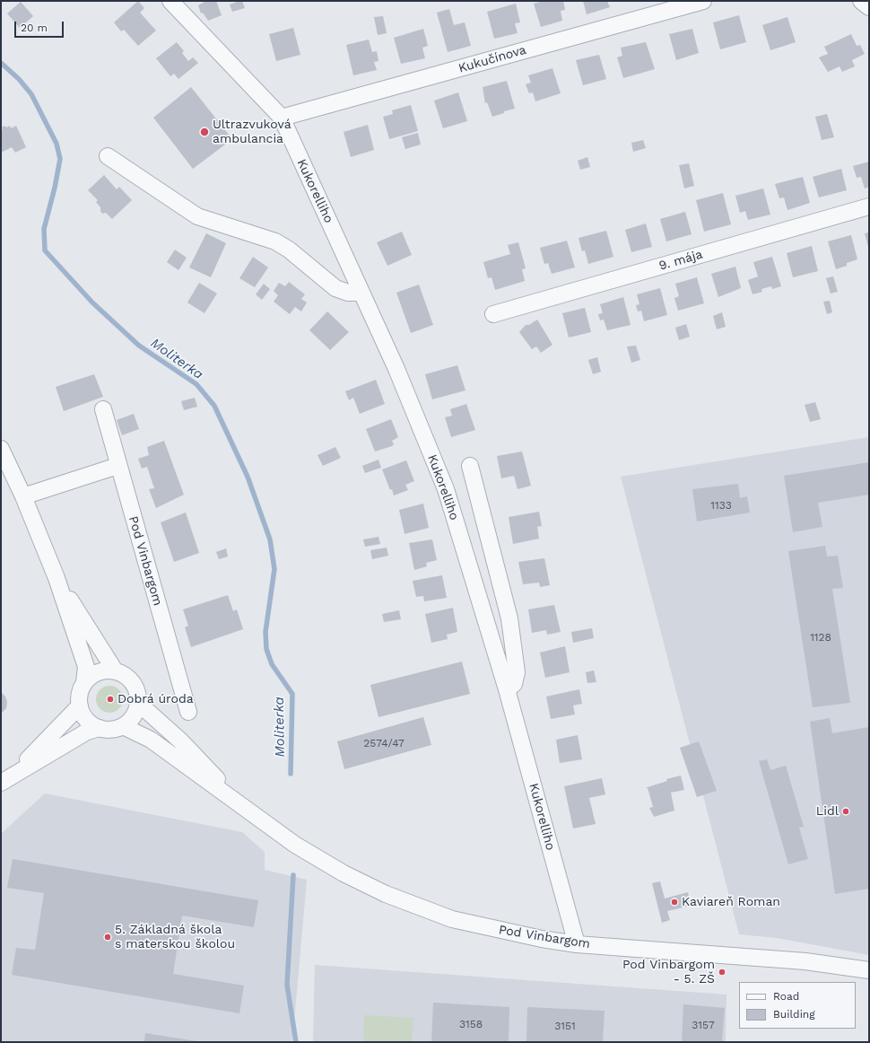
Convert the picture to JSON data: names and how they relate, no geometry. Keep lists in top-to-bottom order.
{
  "streets": {
    "street": [
      "Kukučínova",
      "Kukorelliho",
      "9. mája",
      "Pod Vinbargom"
    ]
  },
  "crossings": [
    ["Kukučínova", "Kukorelliho"],
    ["Kukorelliho", "Pod Vinbargom"]
  ],
  "water": ["Moliterka"],
  "places": [
    "Ultrazvuková ambulancia",
    "Dobrá úroda",
    "Lidl",
    "Kaviareň Roman",
    "5. Základná škola s materskou školou",
    "Pod Vinbargom - 5. ZŠ"
  ],
  "house_numbers": [
    "1133",
    "1128",
    "2574/47",
    "3158",
    "3157",
    "3151"
  ],
  "legend": ["Road", "Building"],
  "scale_bar": "20 m"
}
